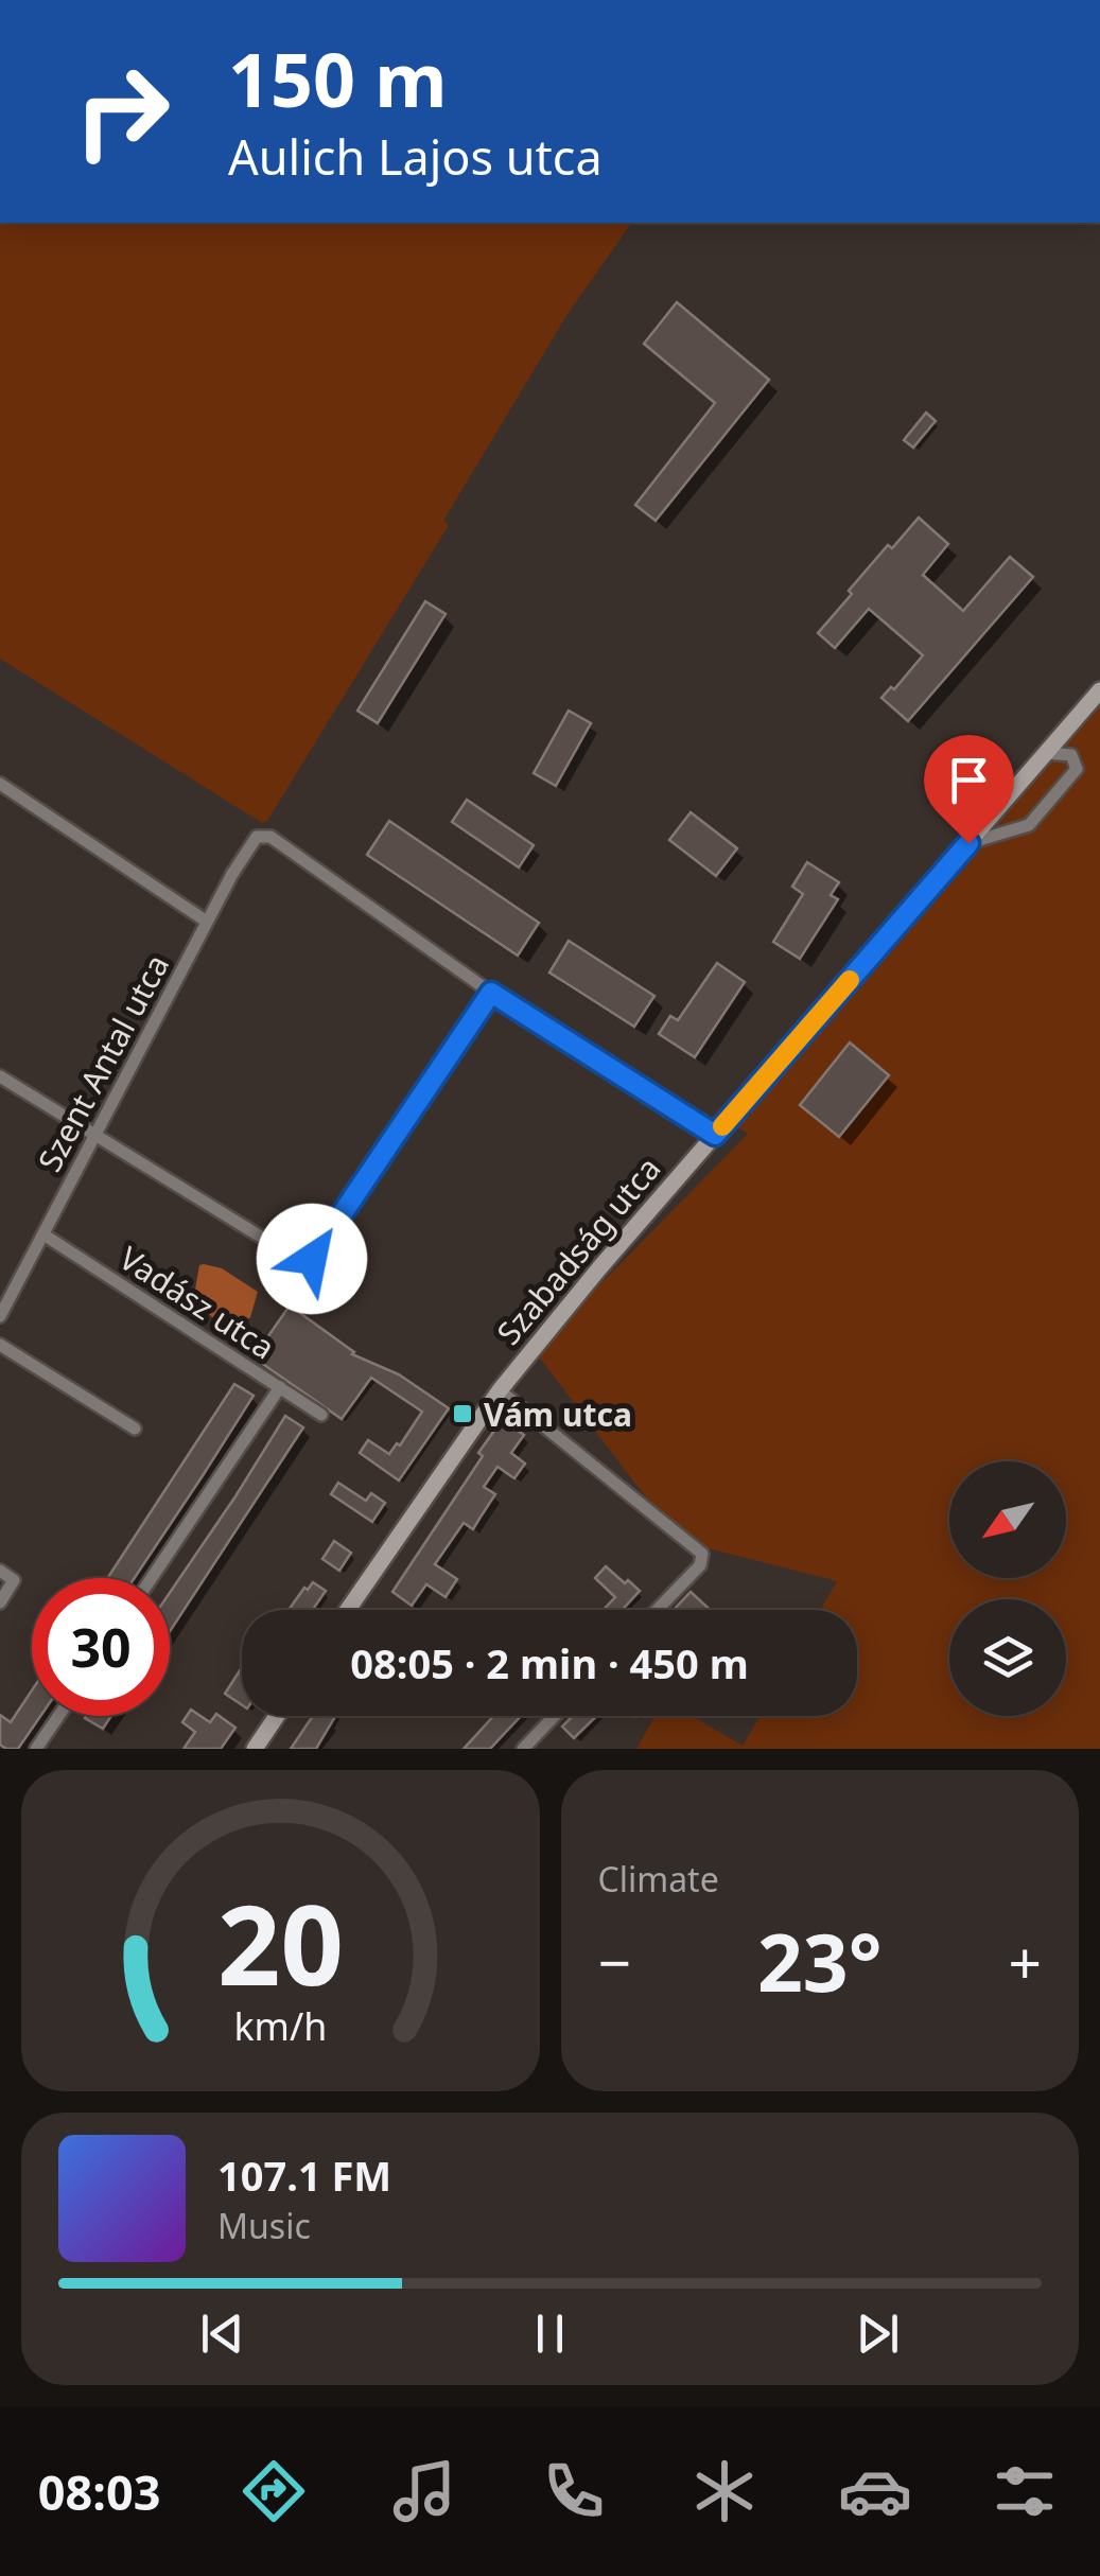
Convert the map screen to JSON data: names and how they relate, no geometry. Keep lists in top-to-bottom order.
{
  "streets": {
    "main road": ["Szabadság utca"],
    "street": ["Szent Antal utca", "Vadász utca"]
  },
  "crossings": [
    ["Szent Antal utca", "Vadász utca"]
  ],
  "places": {
    "transit": ["Vám utca"]
  },
  "north": "bottom left",
  "page": {
    "turn": ["150 m", "Aulich Lajos utca"],
    "limit": "30",
    "trip": "08:05 · 2 min · 450 m",
    "tile": "Climate",
    "heat": ["−", "23°", "+"],
    "song": ["107.1 FM", "Music"],
    "tabs": "08:03",
    "gauge": ["20", "km/h"]
  }
}
